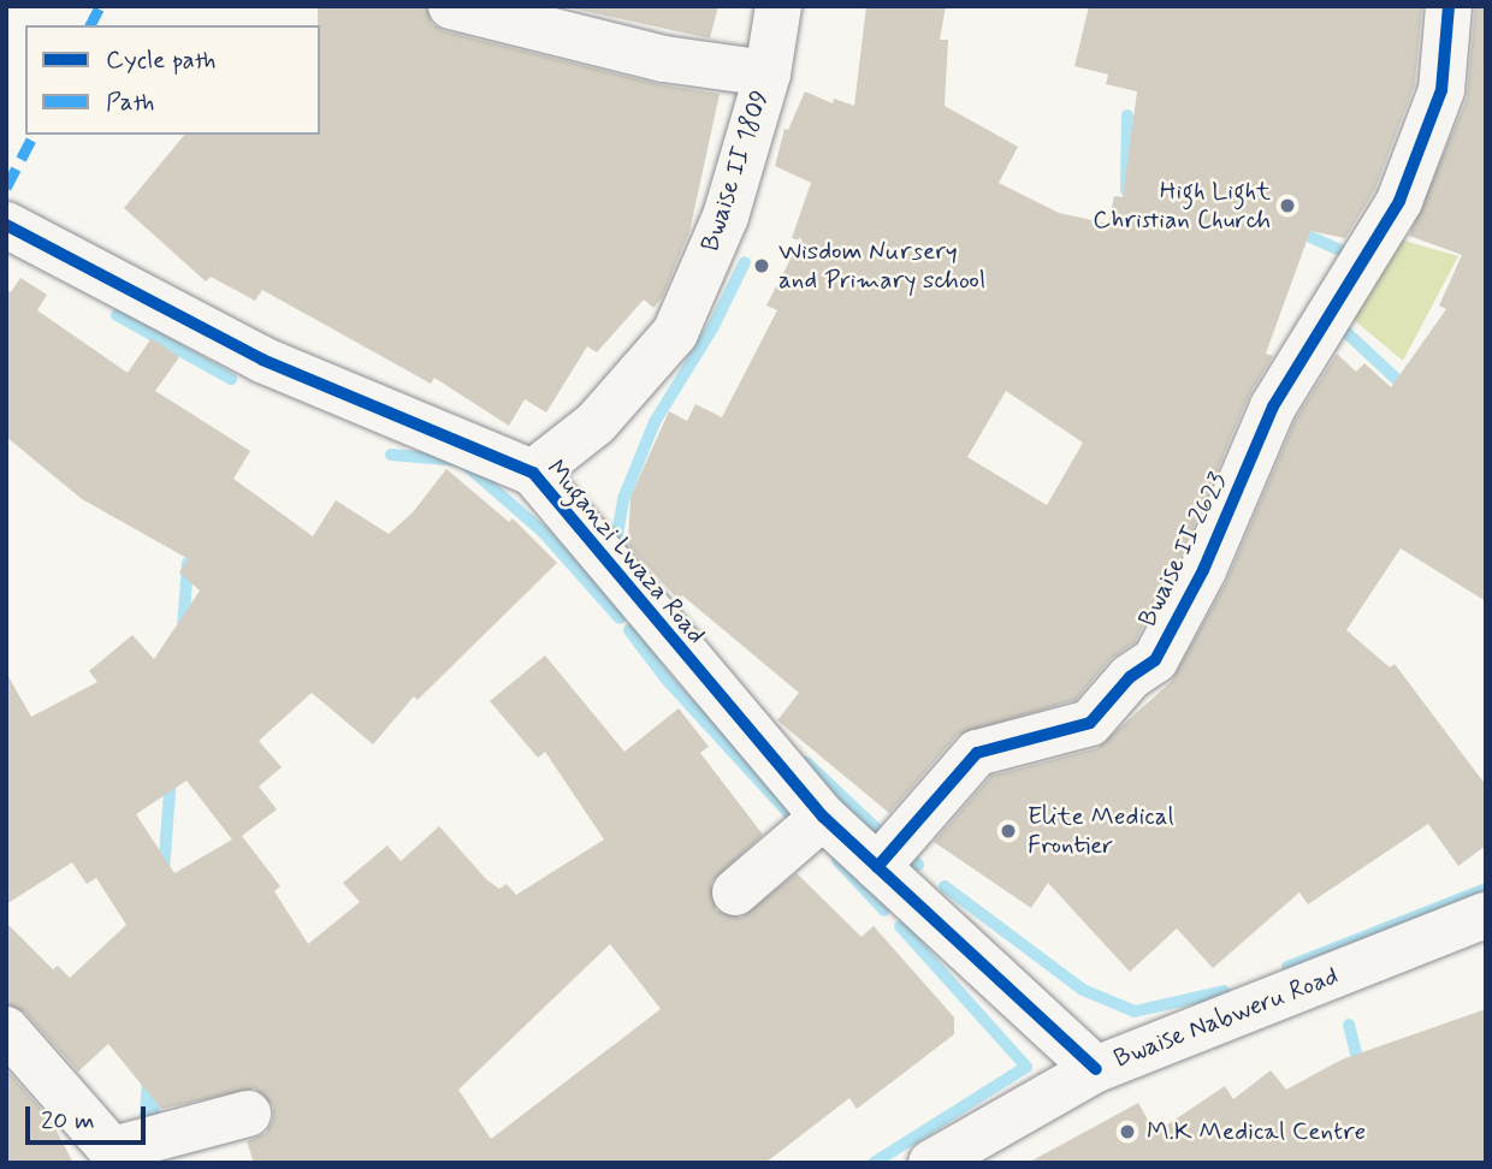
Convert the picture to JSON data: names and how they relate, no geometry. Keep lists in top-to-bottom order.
{
  "streets": {
    "street": [
      "Bwaise II 1809",
      "Bwaise II 2623",
      "Muganzi Lwaza Road",
      "Bwaise Nabweru Road"
    ]
  },
  "crossings": [
    ["Bwaise II 1809", "Muganzi Lwaza Road"],
    ["Bwaise II 2623", "Muganzi Lwaza Road"],
    ["Muganzi Lwaza Road", "Bwaise Nabweru Road"]
  ],
  "places": [
    "High Light Christian Church",
    "Wisdom Nursery and Primary school",
    "Elite Medical Frontier",
    "M.K Medical Centre"
  ],
  "legend": ["Cycle path", "Path"],
  "scale_bar": "20 m"
}
